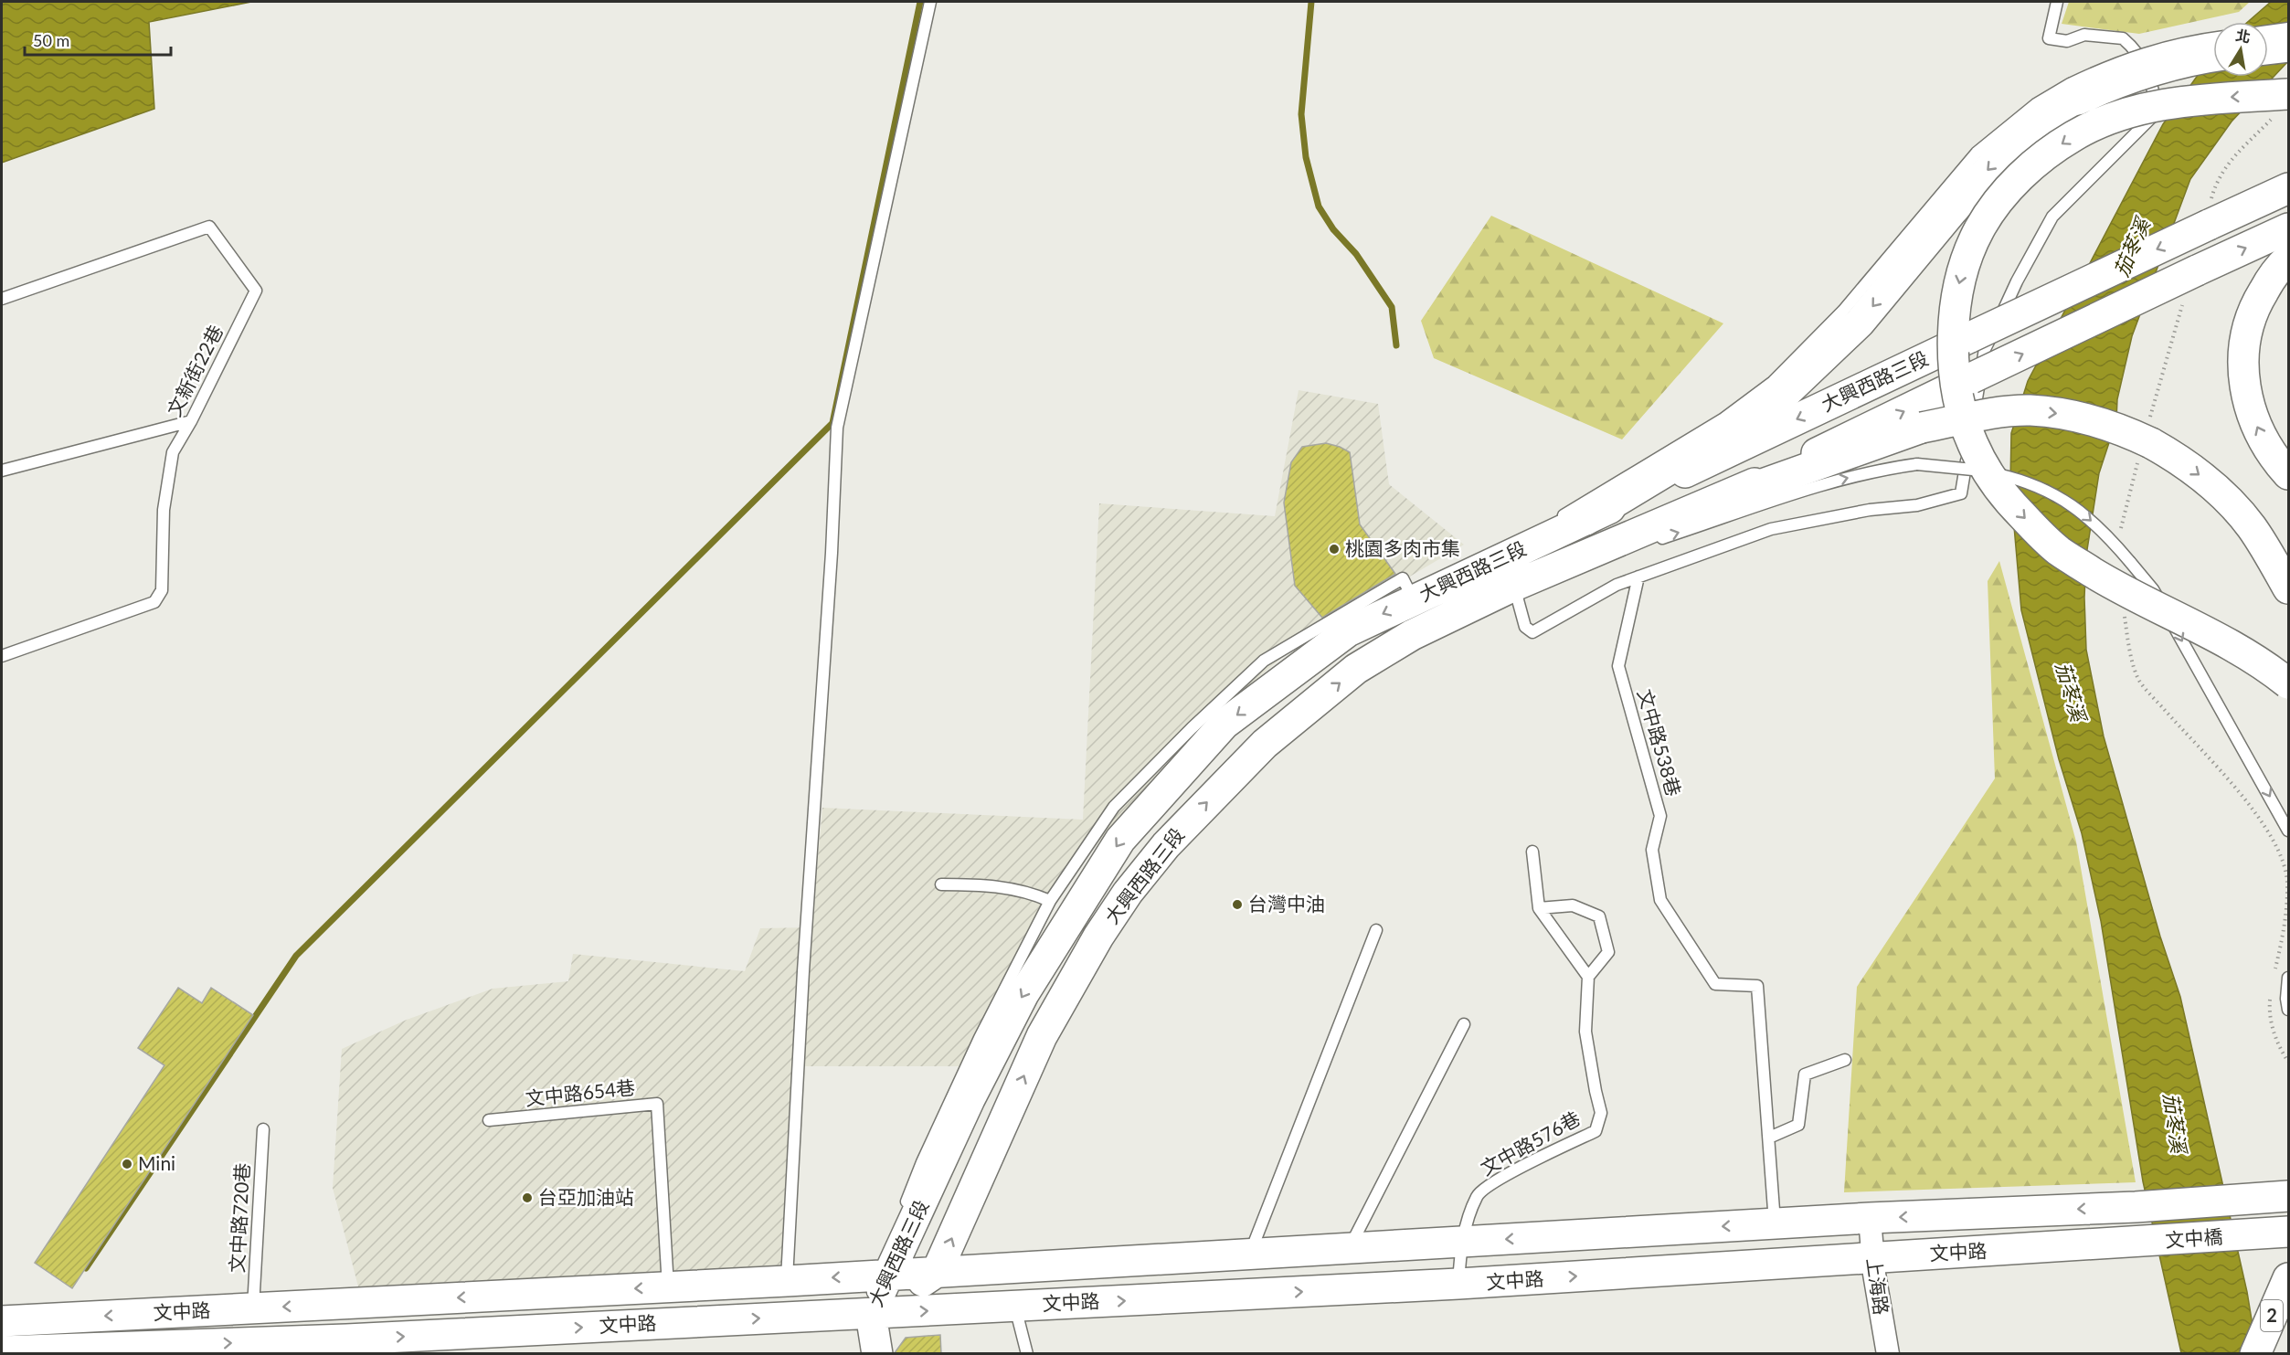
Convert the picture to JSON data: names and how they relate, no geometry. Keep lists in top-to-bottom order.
{
  "streets": {
    "main road": [
      "大興西路三段",
      "文中橋",
      "文中路",
      "2"
    ],
    "street": ["上海路"],
    "lane": [
      "文新街22巷",
      "文中路538巷",
      "文中路654巷",
      "文中路576巷",
      "文中路720巷"
    ]
  },
  "crossings": [
    ["大興西路三段", "文中路"],
    ["文中路538巷", "文中路"],
    ["文中路654巷", "文中路"],
    ["文中路576巷", "文中路"],
    ["文中路720巷", "文中路"],
    ["文中橋", "文中路"],
    ["文中路", "上海路"]
  ],
  "water": ["茄苳溪"],
  "places": [
    "桃園多肉市集",
    "台灣中油",
    "Mini",
    "台亞加油站"
  ],
  "scale_bar": "50 m",
  "north": "top"
}
